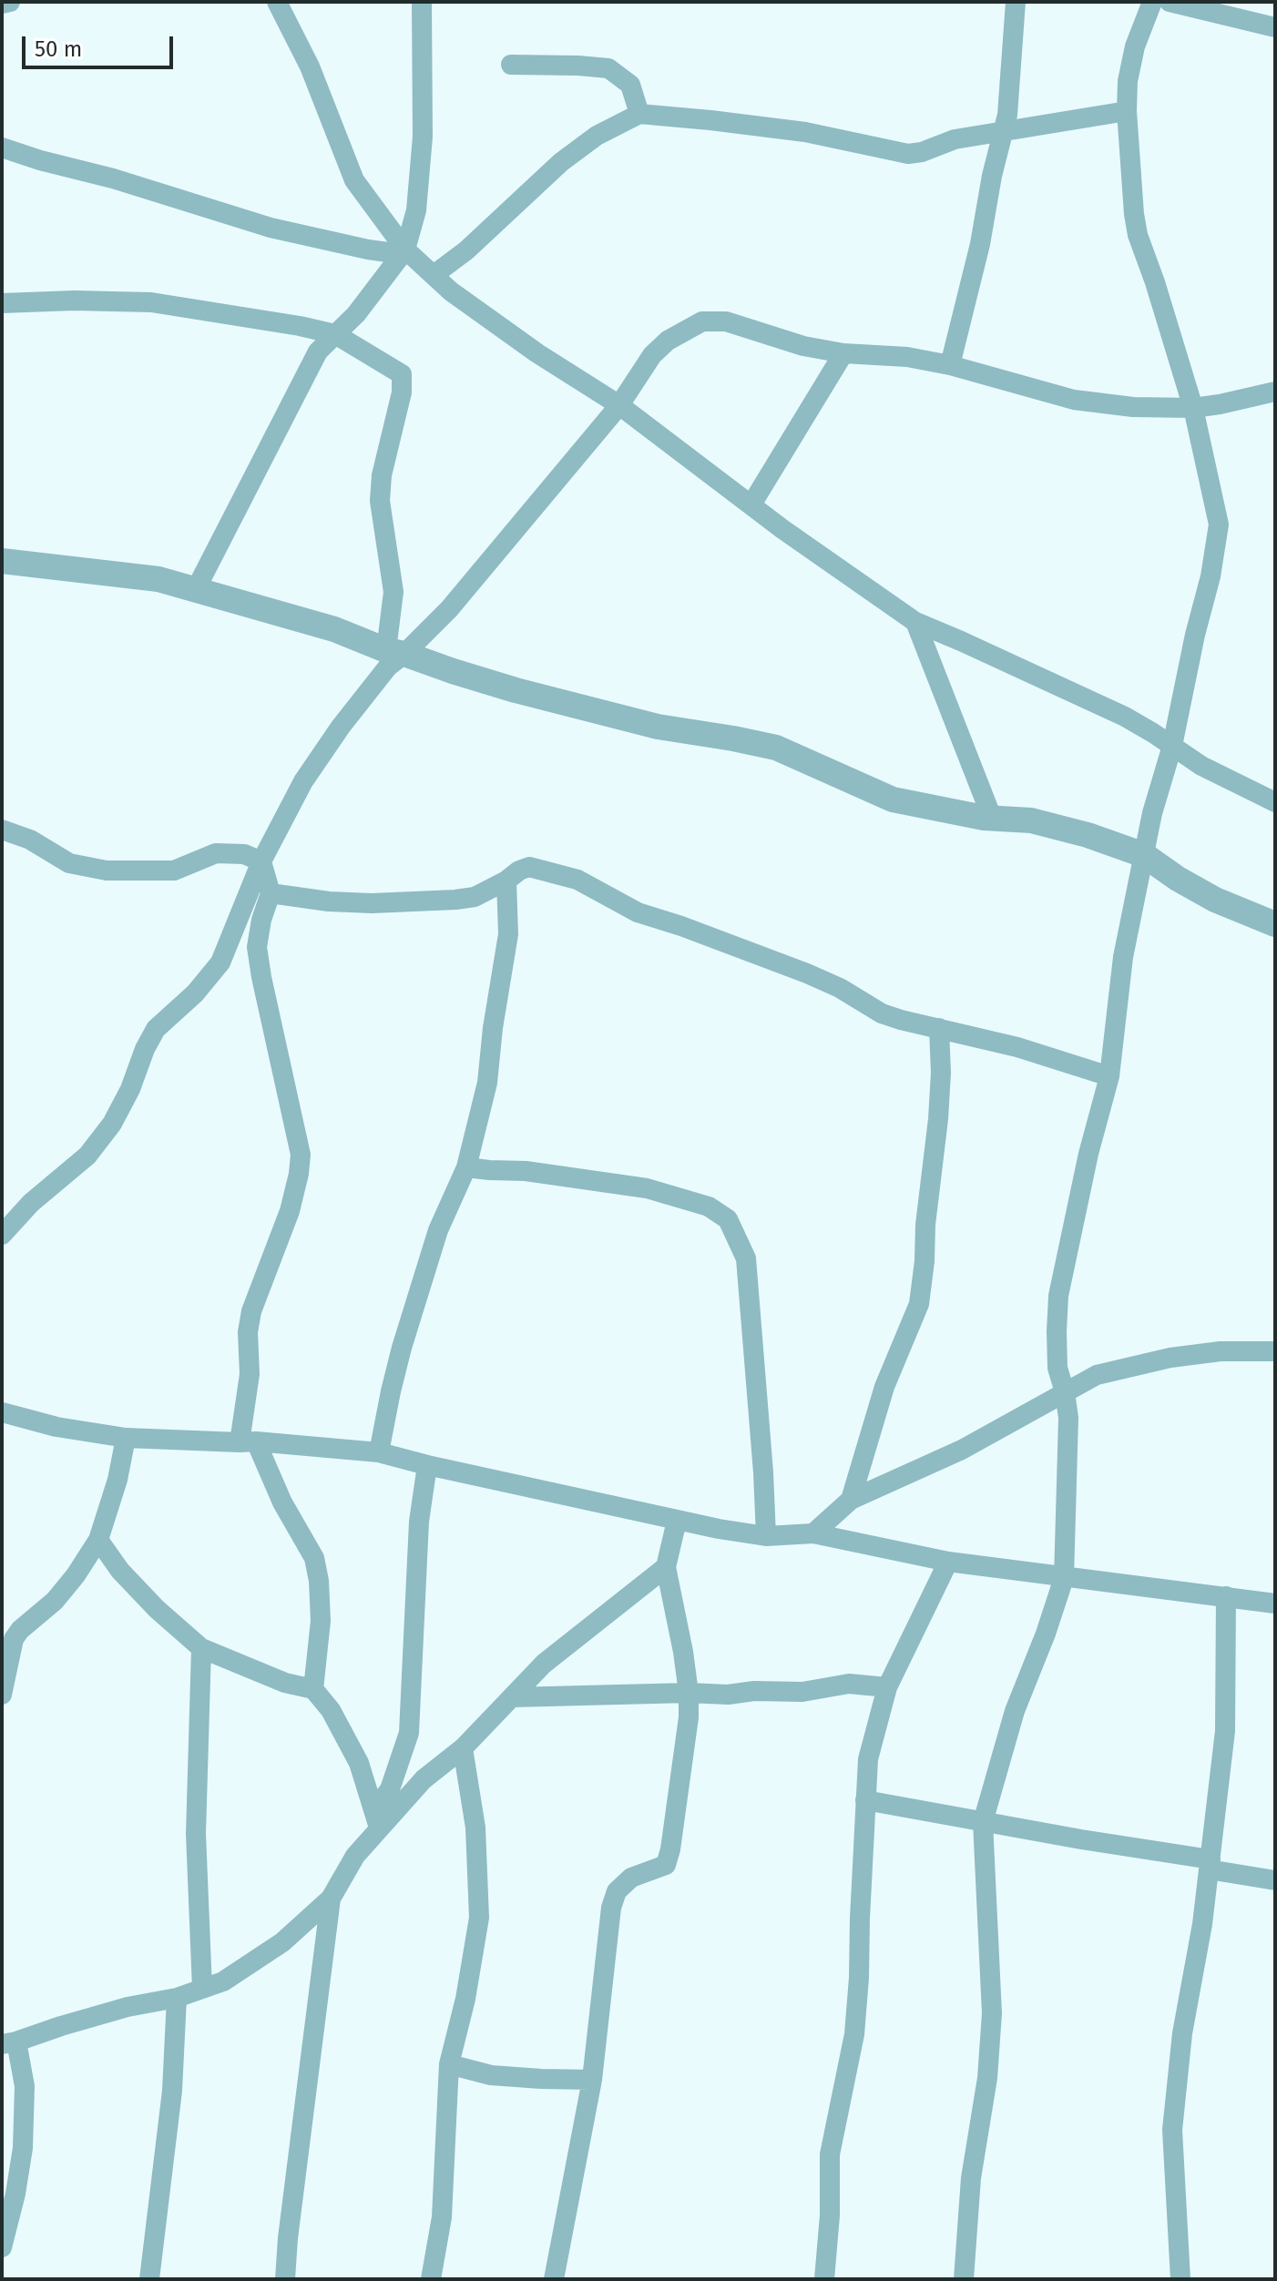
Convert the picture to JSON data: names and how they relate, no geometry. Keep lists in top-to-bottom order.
{
  "scale_bar": "50 m"
}
